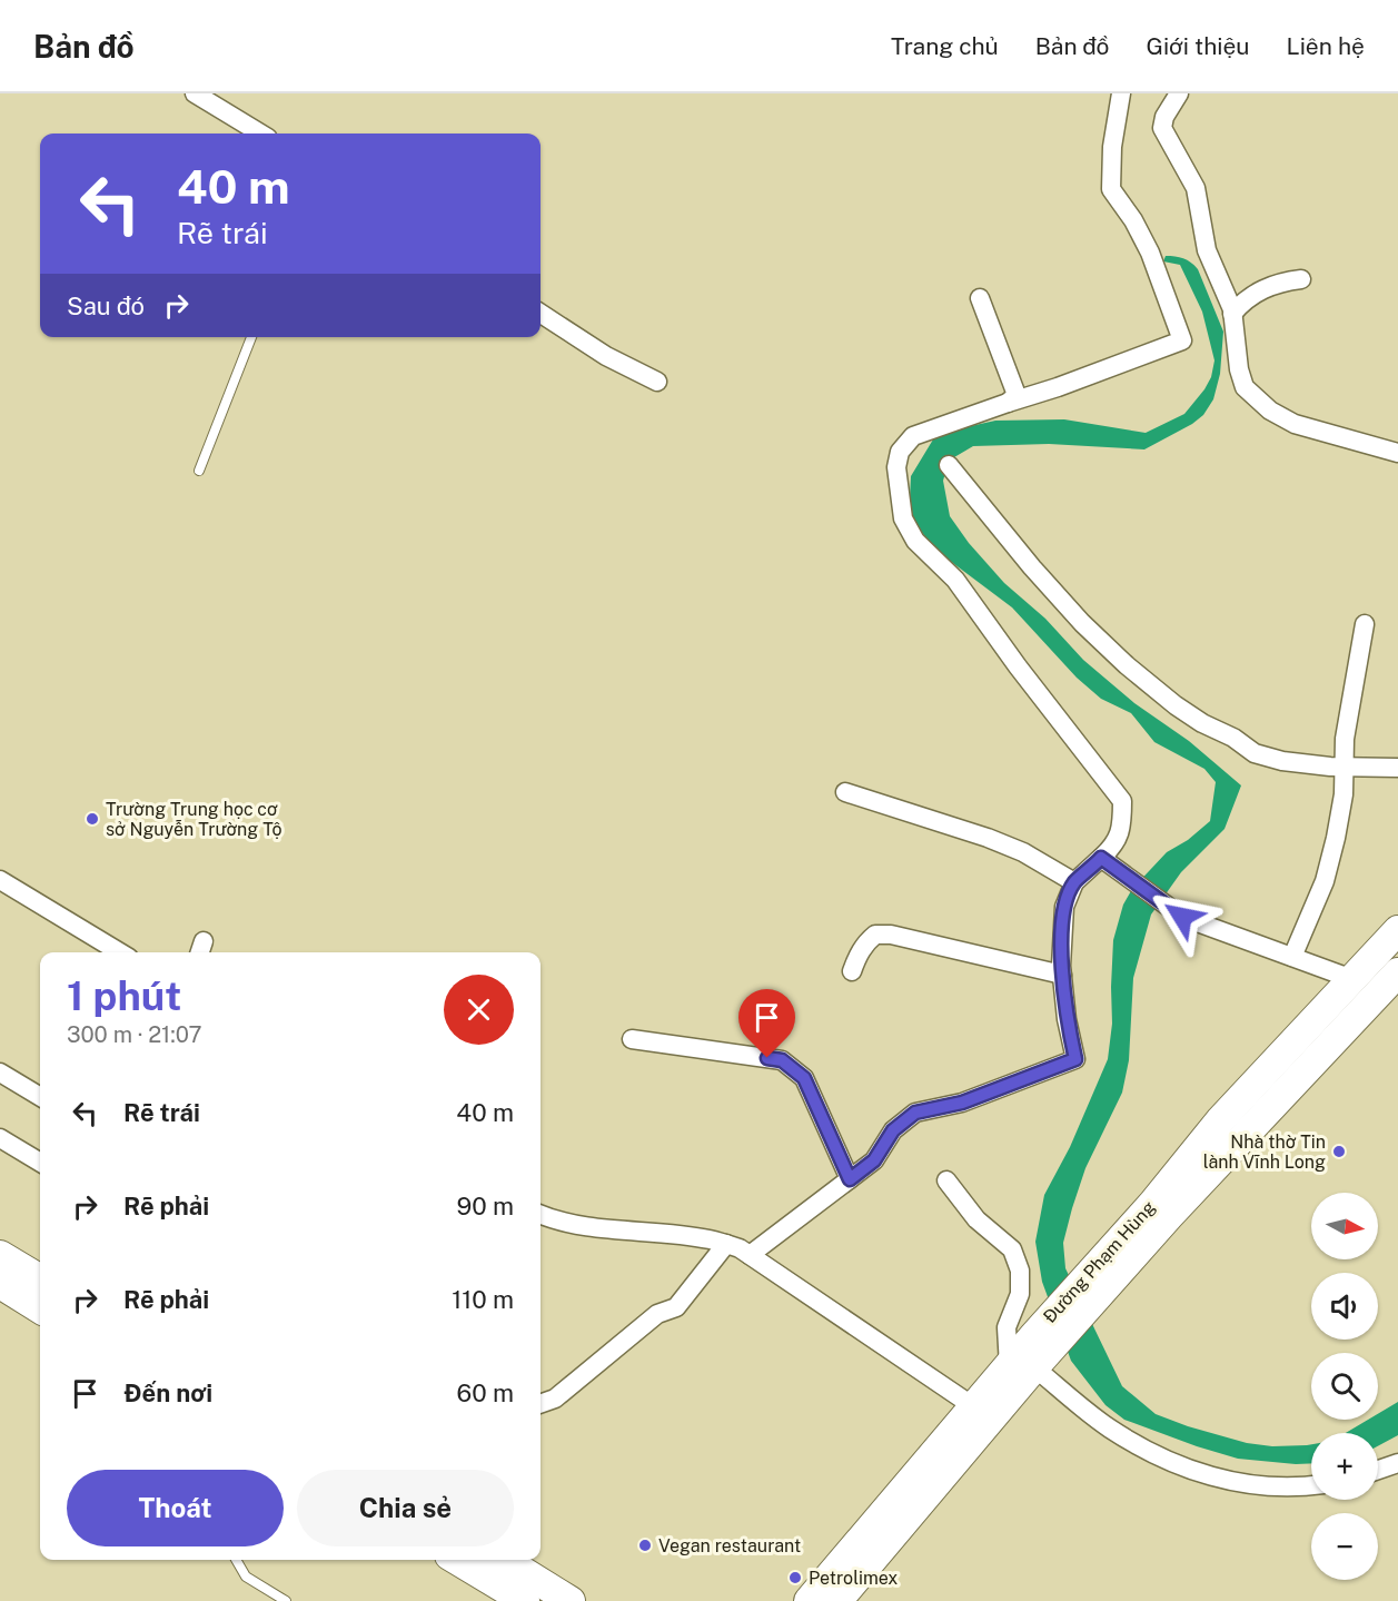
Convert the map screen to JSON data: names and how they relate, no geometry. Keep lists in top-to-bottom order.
{
  "streets": {
    "main road": ["Đường Phạm Hùng"]
  },
  "places": [
    "Trường Trung học cơ sở Nguyễn Trường Tộ",
    "Nhà thờ Tin lành Vĩnh Long",
    "Vegan restaurant",
    "Petrolimex"
  ],
  "north": "right",
  "page": {
    "header": "Bản đồ",
    "nav": [
      "Trang chủ",
      "Bản đồ",
      "Giới thiệu",
      "Liên hệ"
    ],
    "turn": ["40 m", "Rẽ trái"],
    "then": "Sau đó",
    "heading": ["1 phút", "300 m · 21:07"],
    "list": [
      {
        "name": "Rẽ trái",
        "value": "40 m"
      },
      {
        "name": "Rẽ phải",
        "value": "90 m"
      },
      {
        "name": "Rẽ phải",
        "value": "110 m"
      },
      {
        "name": "Đến nơi",
        "value": "60 m"
      }
    ],
    "map_buttons": ["+", "−"],
    "buttons": ["Thoát", "Chia sẻ"]
  }
}
